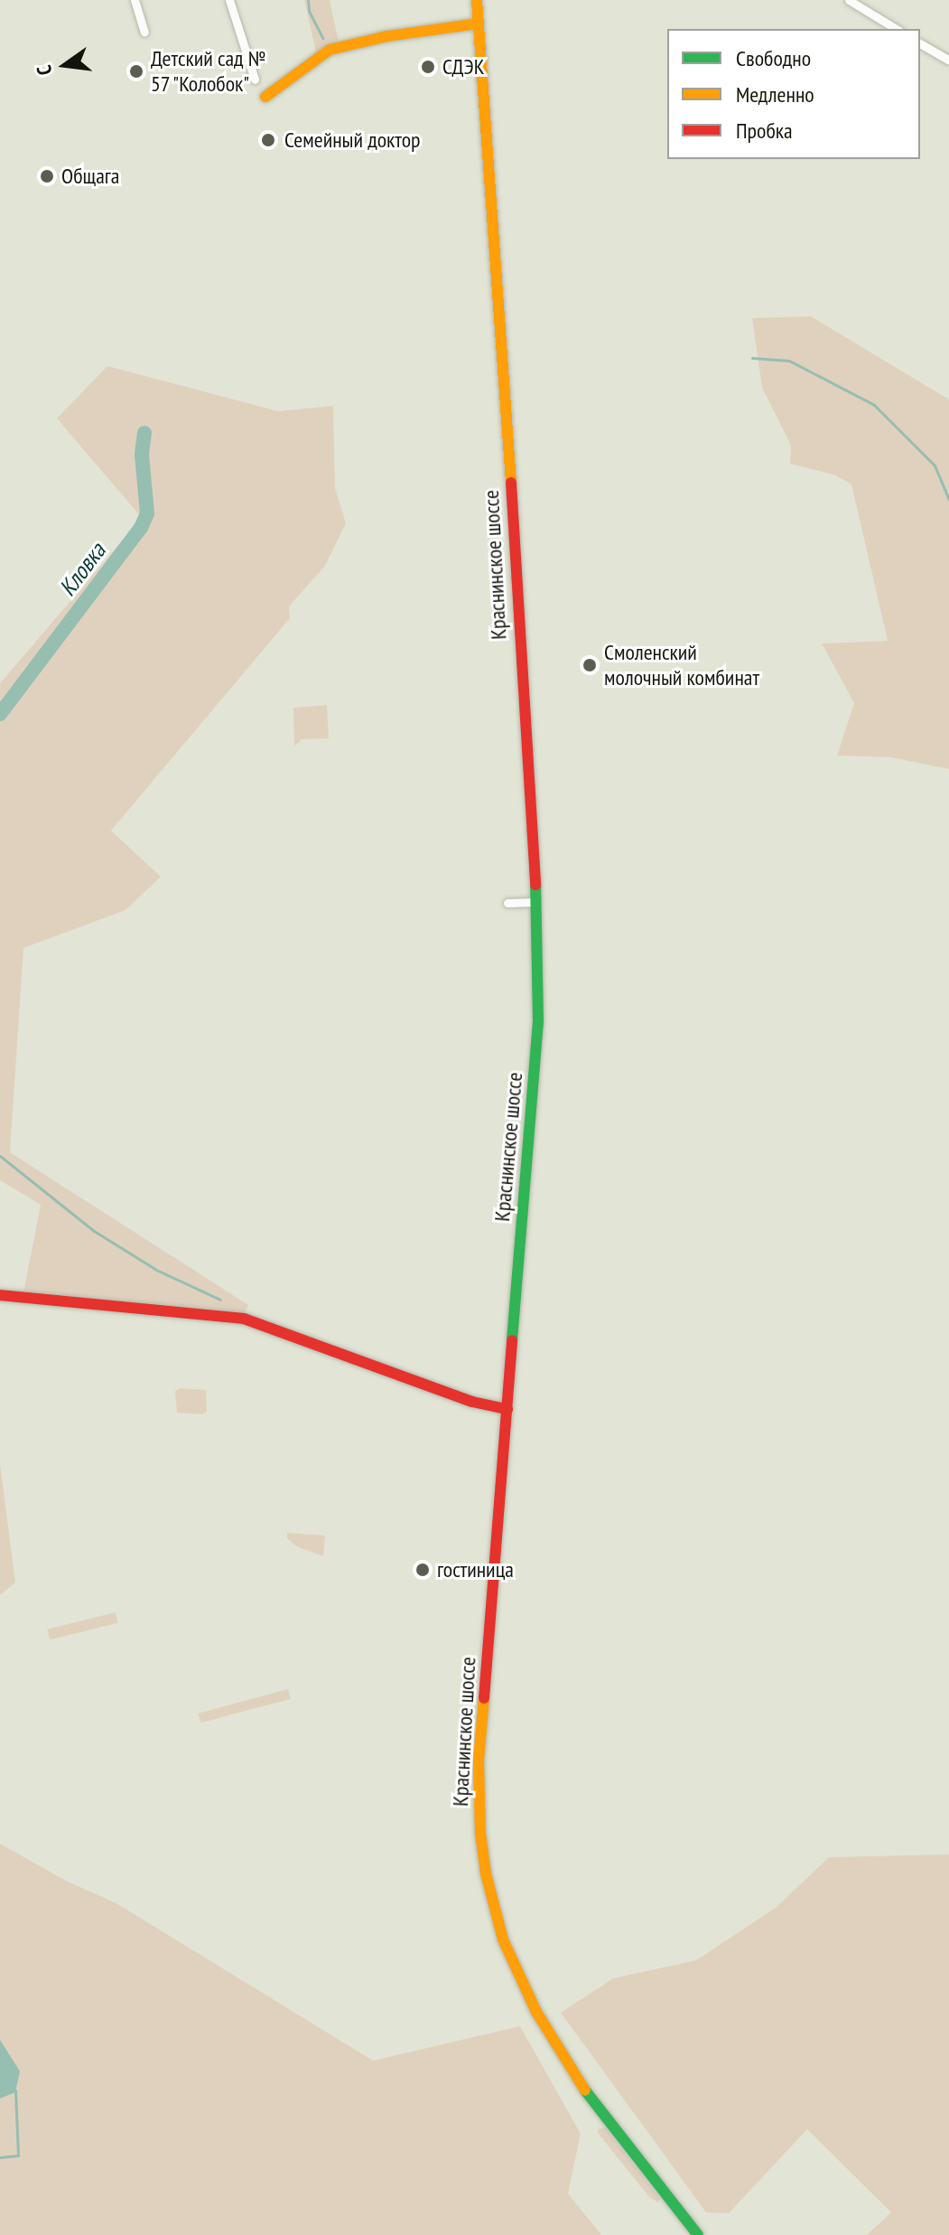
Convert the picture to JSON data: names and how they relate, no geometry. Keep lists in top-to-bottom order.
{
  "streets": {
    "main road": ["Краснинское шоссе"]
  },
  "water": ["Кловка"],
  "places": [
    "СДЭК",
    "Детский сад № 57 \"Колобок\"",
    "Семейный доктор",
    "Общага",
    "Смоленский молочный комбинат",
    "гостиница"
  ],
  "legend": ["Свободно", "Медленно", "Пробка"],
  "north": "left"
}
